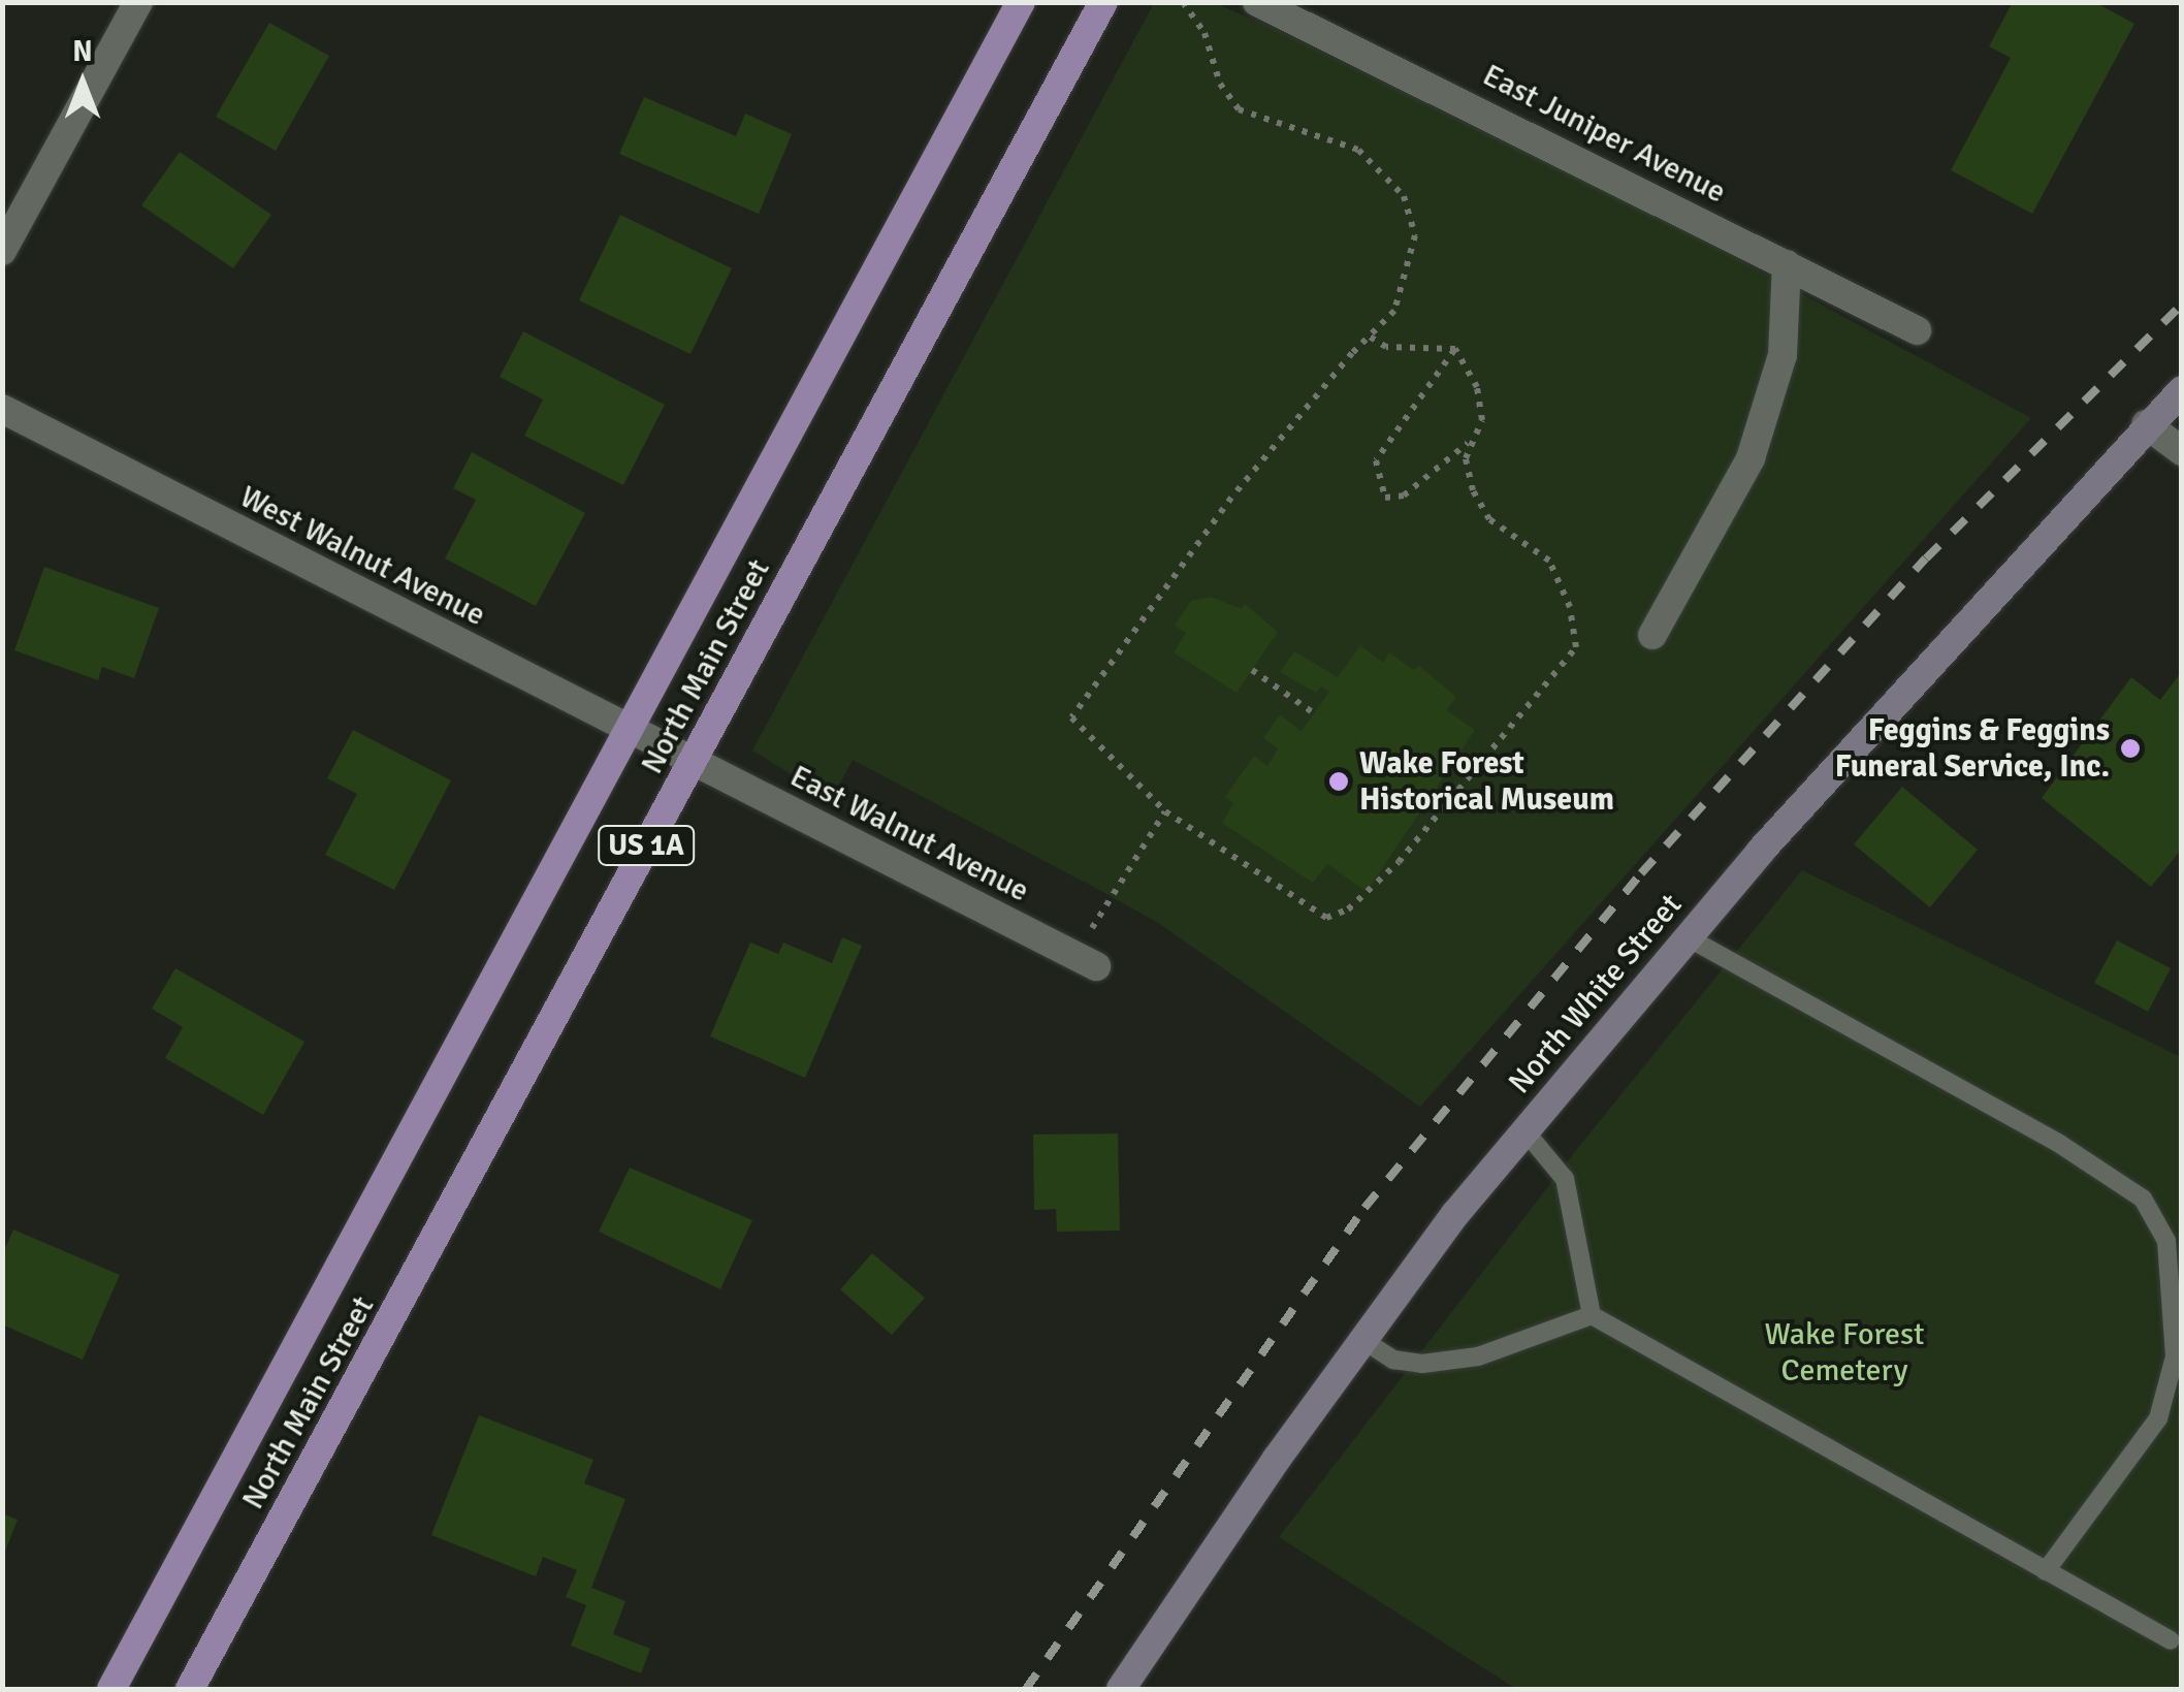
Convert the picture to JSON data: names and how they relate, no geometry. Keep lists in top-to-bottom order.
{
  "streets": {
    "main road": ["North Main Street", "US 1A", "North White Street"],
    "street": ["East Juniper Avenue", "West Walnut Avenue", "East Walnut Avenue"]
  },
  "crossings": [
    ["West Walnut Avenue", "North Main Street"],
    ["West Walnut Avenue", "East Walnut Avenue"],
    ["North Main Street", "East Walnut Avenue"]
  ],
  "parks": ["Wake Forest Cemetery"],
  "places": ["Feggins & Feggins Funeral Service, Inc.", "Wake Forest Historical Museum"],
  "north": "top"
}
